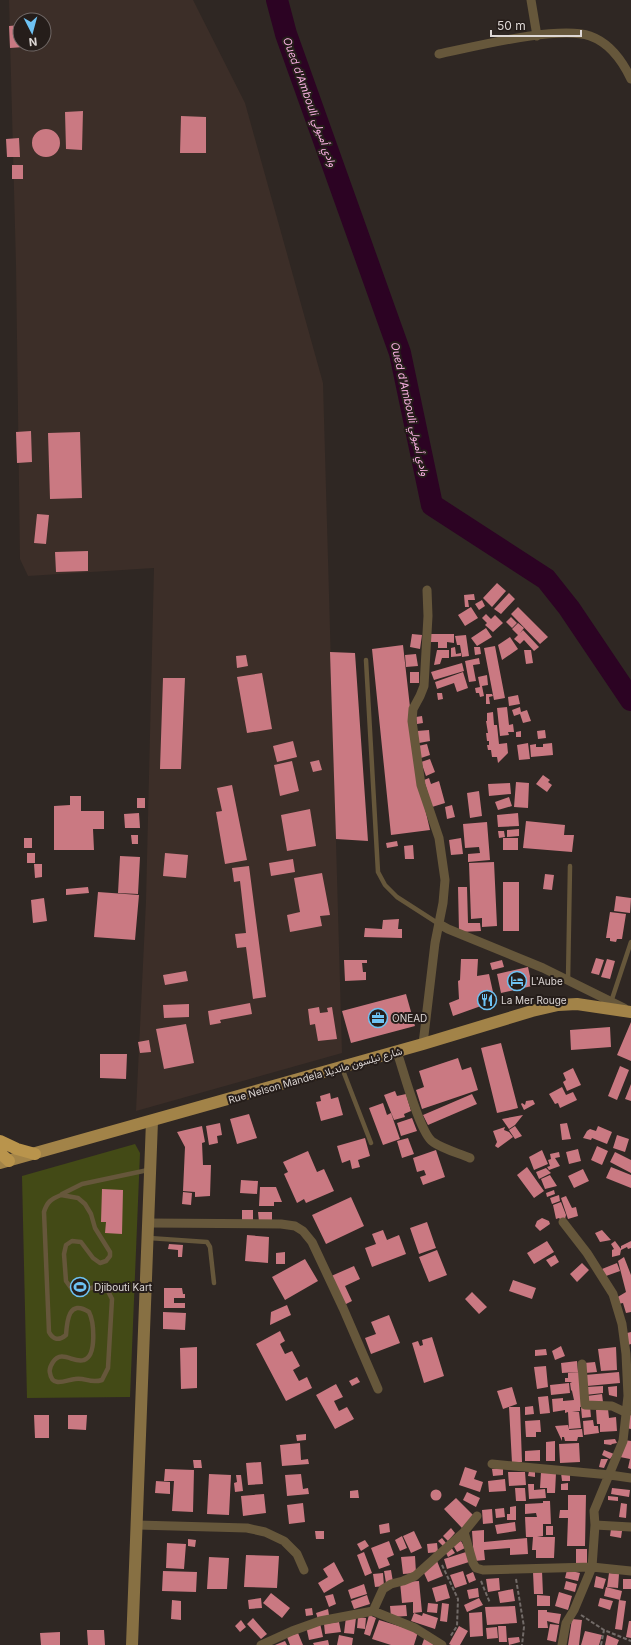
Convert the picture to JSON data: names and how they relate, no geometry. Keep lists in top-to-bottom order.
{
  "streets": {
    "main road": ["Rue Nelson Mandela شارع نيلسون مانديلا"]
  },
  "water": ["Oued d'Ambouli وادي أمبولي"],
  "places": {
    "hotel": ["L'Aube"],
    "restaurant": ["La Mer Rouge"],
    "office": ["ONEAD"],
    "sports": ["Djibouti Kart"]
  },
  "scale_bar": "50 m",
  "north": "bottom"
}
